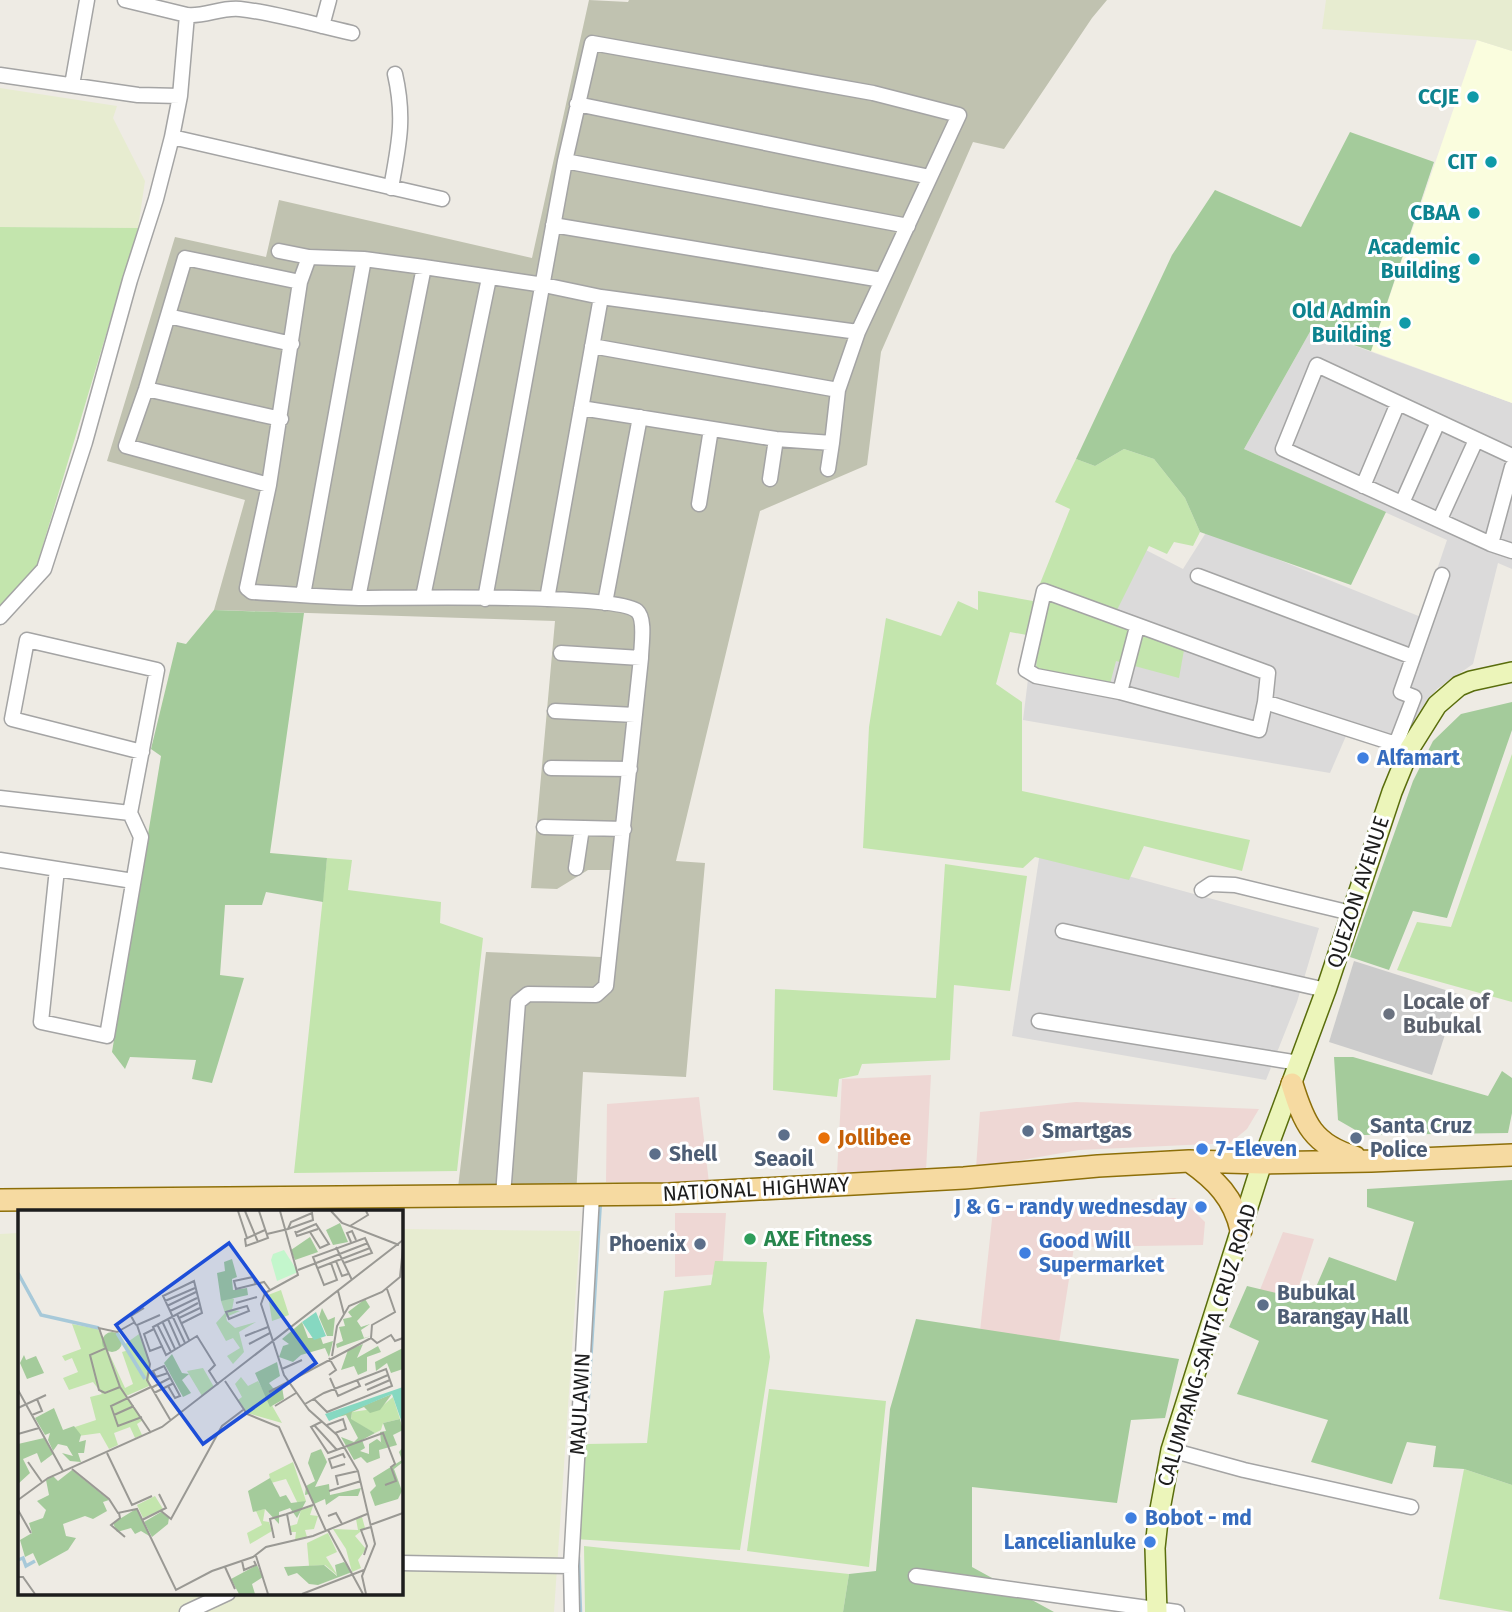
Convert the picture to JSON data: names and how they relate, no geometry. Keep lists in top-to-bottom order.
{
  "streets": {
    "main road": ["QUEZON AVENUE", "NATIONAL HIGHWAY", "CALUMPANG-SANTA CRUZ ROAD"],
    "street": ["MAULAWIN"]
  },
  "crossings": [
    ["QUEZON AVENUE", "NATIONAL HIGHWAY"],
    ["QUEZON AVENUE", "CALUMPANG-SANTA CRUZ ROAD"],
    ["NATIONAL HIGHWAY", "CALUMPANG-SANTA CRUZ ROAD"],
    ["NATIONAL HIGHWAY", "MAULAWIN"]
  ],
  "places": [
    "CCJE",
    "CIT",
    "CBAA",
    "Academic Building",
    "Old Admin Building",
    "Alfamart",
    "Locale of Bubukal",
    "Smartgas",
    "Seaoil",
    "Jollibee",
    "Santa Cruz Police",
    "7-Eleven",
    "Shell",
    "J & G - randy wednesday",
    "AXE Fitness",
    "Phoenix",
    "Good Will Supermarket",
    "Bubukal Barangay Hall",
    "Bobot - md",
    "Lancelianluke"
  ]
}
